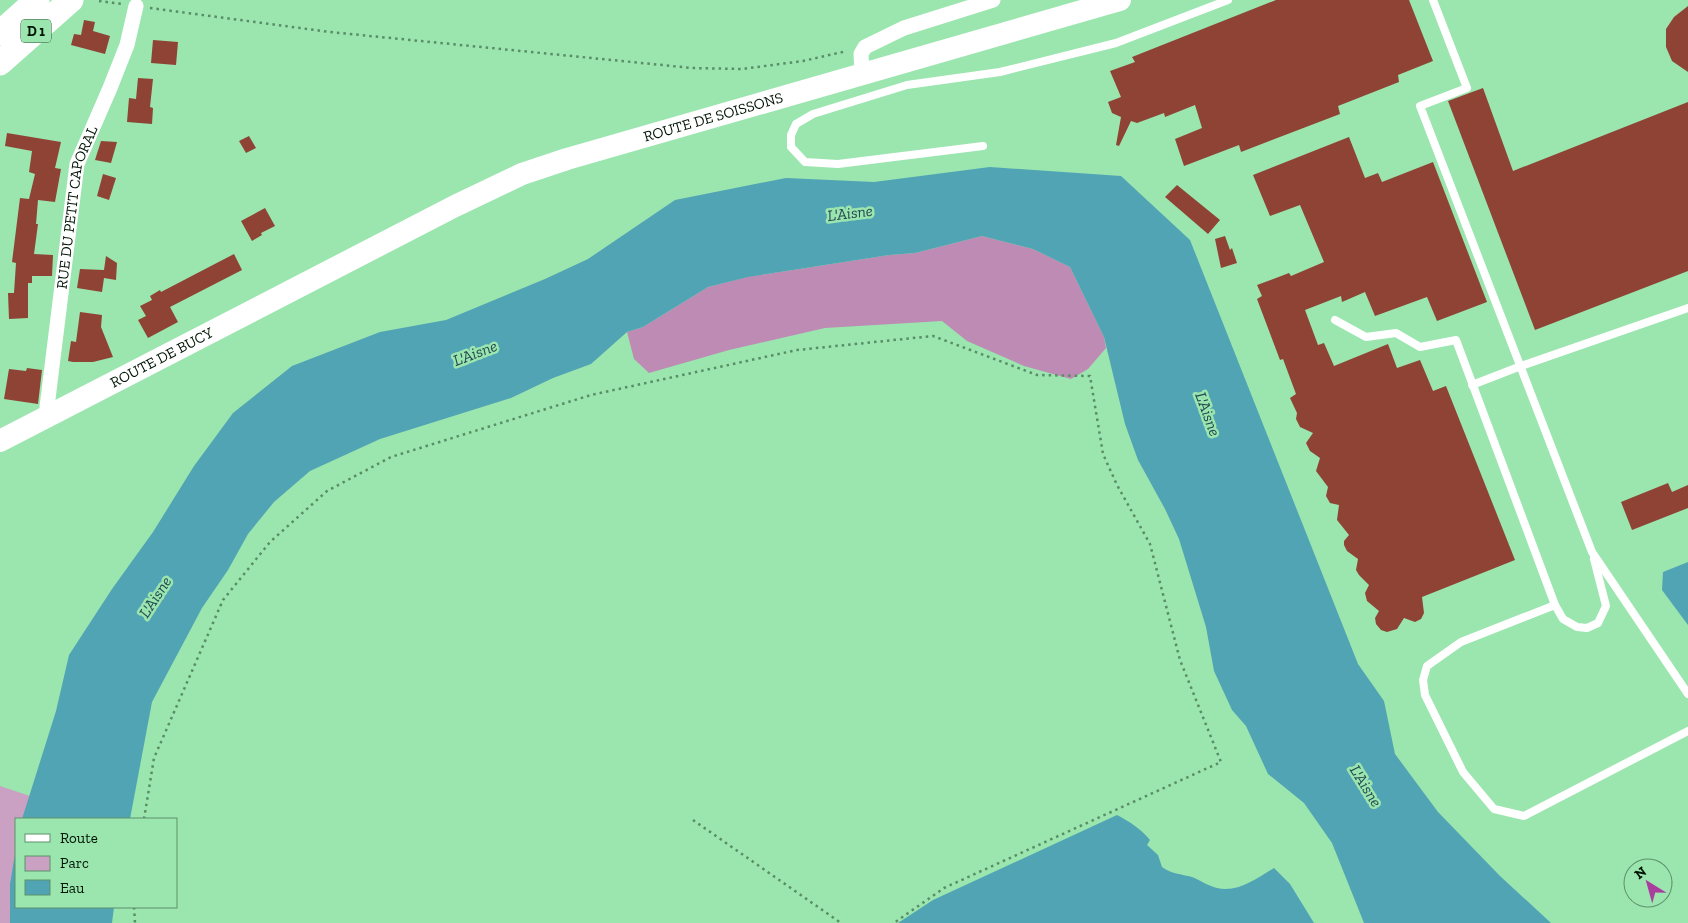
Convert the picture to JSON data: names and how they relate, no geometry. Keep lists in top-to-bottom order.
{
  "streets": {
    "main road": ["D 1", "ROUTE DE SOISSONS", "ROUTE DE BUCY"],
    "street": ["RUE DU PETIT CAPORAL"]
  },
  "crossings": [
    ["ROUTE DE SOISSONS", "ROUTE DE BUCY"],
    ["RUE DU PETIT CAPORAL", "ROUTE DE BUCY"]
  ],
  "water": ["L'Aisne"],
  "legend": ["Route", "Parc", "Eau"],
  "north": "top left"
}
